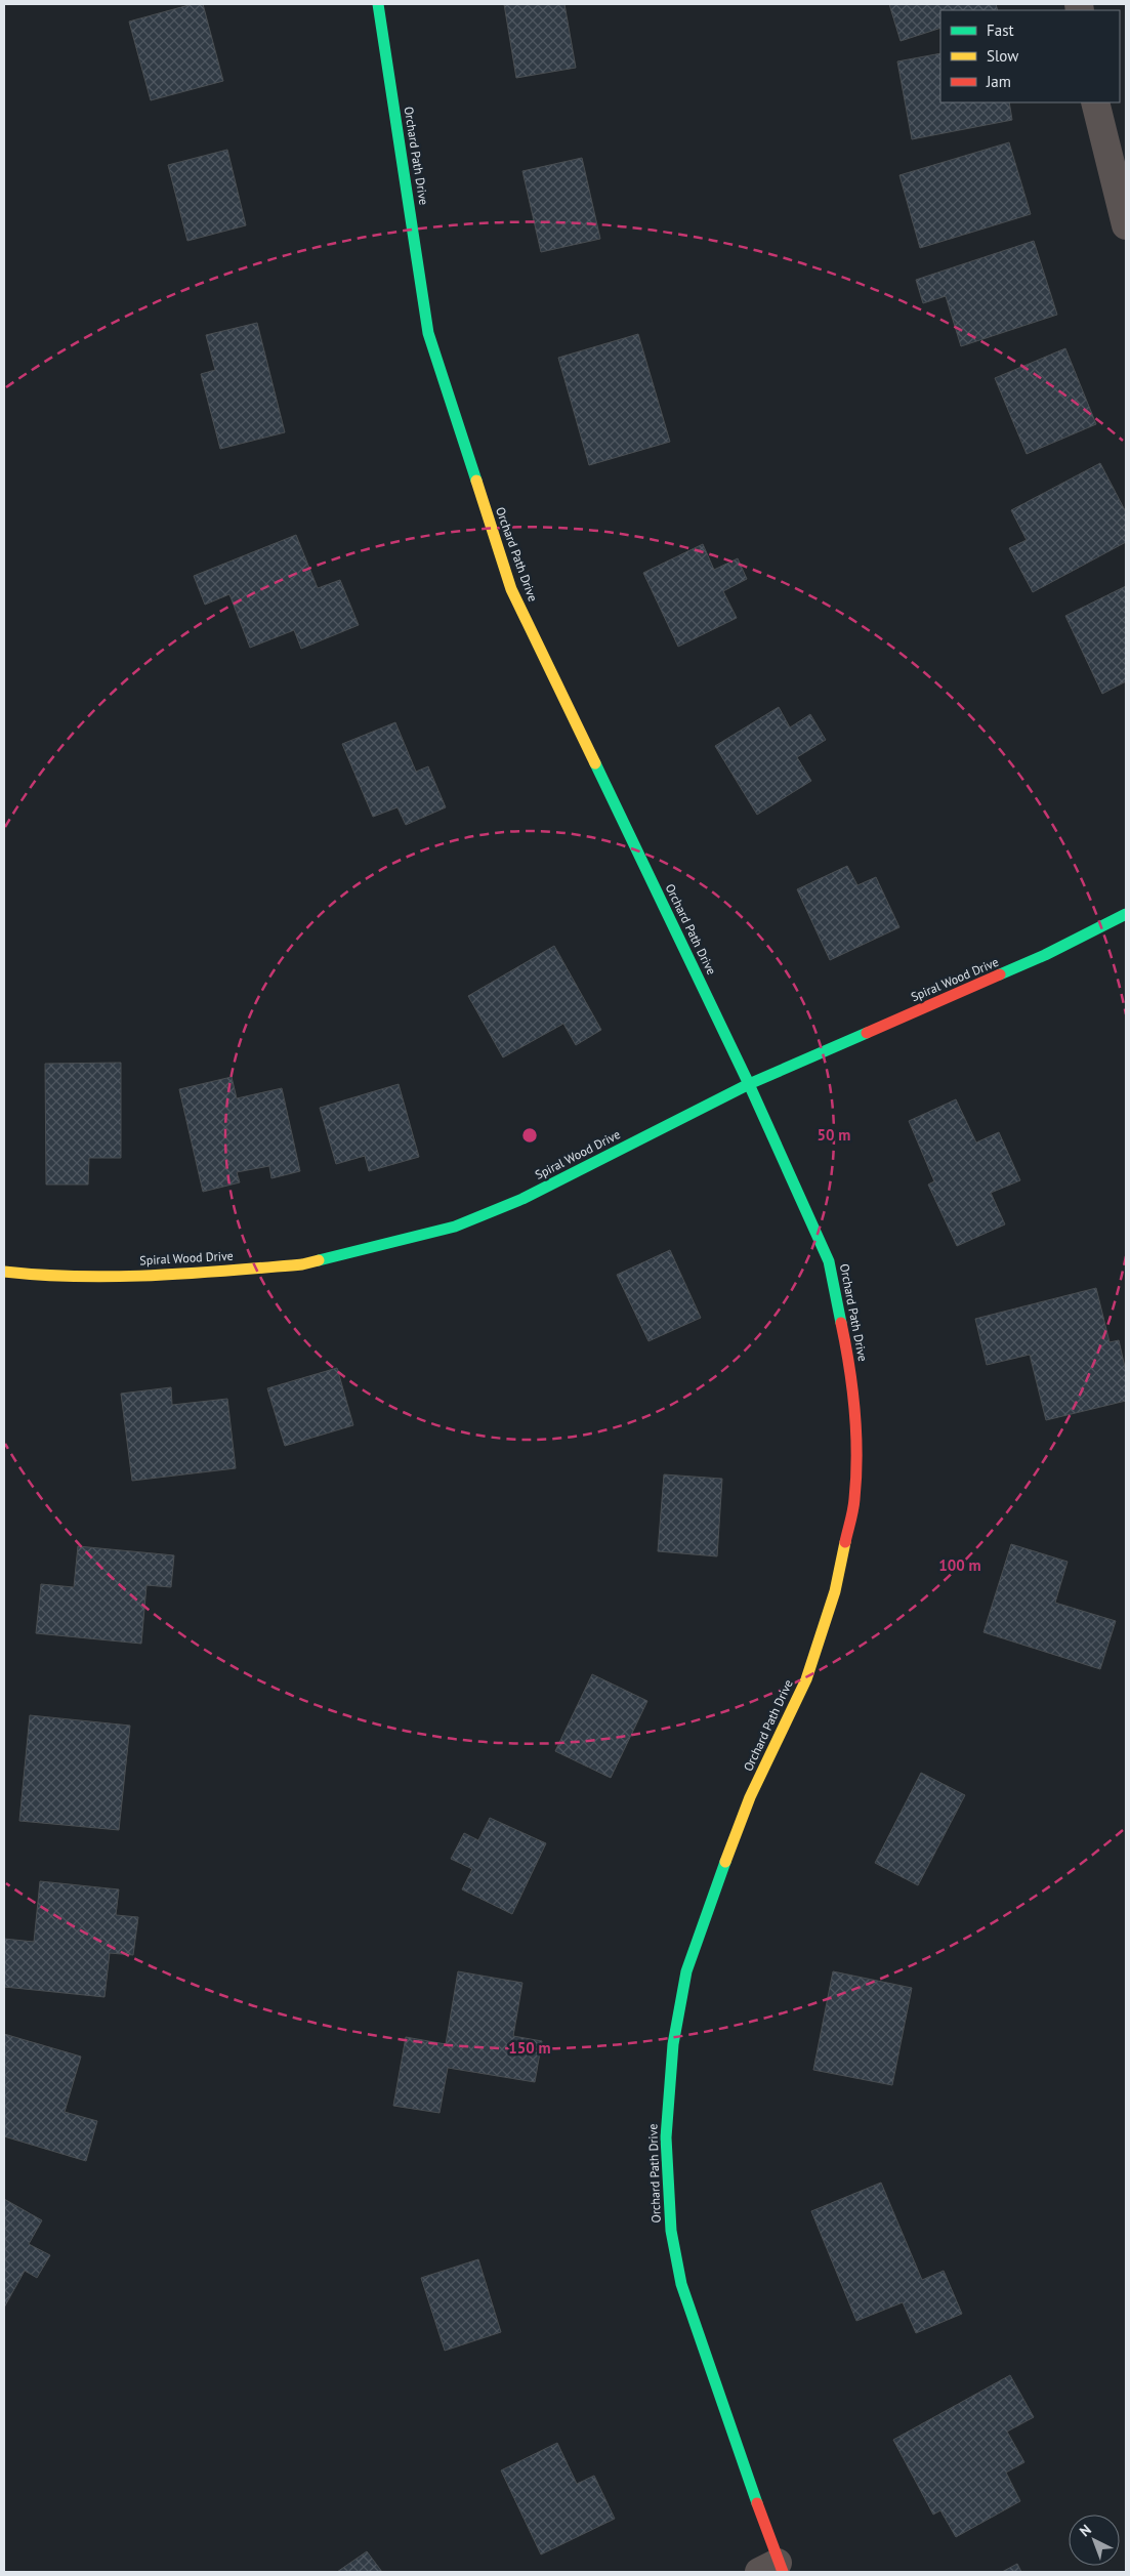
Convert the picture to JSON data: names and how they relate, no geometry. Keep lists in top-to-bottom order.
{
  "streets": {
    "street": ["Orchard Path Drive", "Spiral Wood Drive"]
  },
  "crossings": [
    ["Orchard Path Drive", "Spiral Wood Drive"]
  ],
  "legend": ["Fast", "Slow", "Jam"],
  "north": "top left",
  "rings": ["50 m", "100 m", "150 m"]
}
